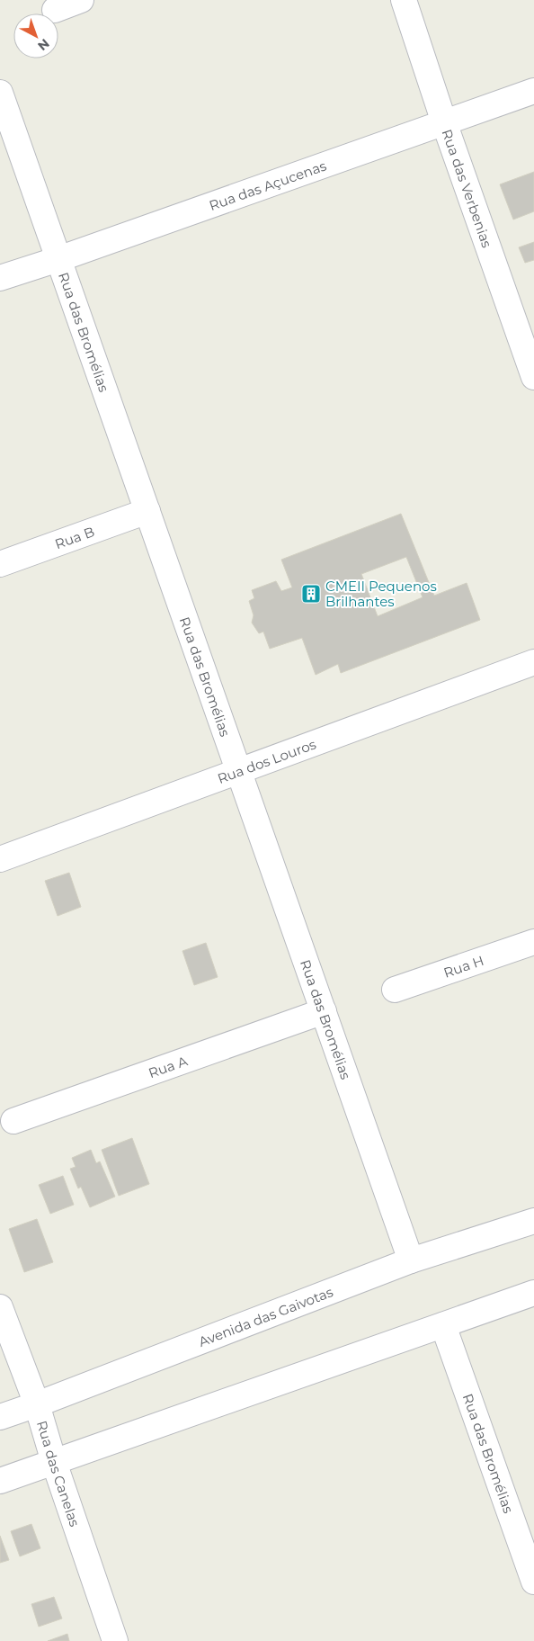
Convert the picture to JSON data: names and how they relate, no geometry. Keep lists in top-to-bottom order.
{
  "streets": {
    "street": [
      "Rua das Açucenas",
      "Rua das Verbenias",
      "Rua das Bromélias",
      "Rua B",
      "Rua dos Louros",
      "Rua H",
      "Rua A",
      "Avenida das Gaivotas",
      "Rua das Canelas"
    ]
  },
  "crossings": [
    ["Rua das Açucenas", "Rua das Verbenias"],
    ["Rua das Açucenas", "Rua das Bromélias"],
    ["Rua das Bromélias", "Rua B"],
    ["Rua das Bromélias", "Rua dos Louros"],
    ["Rua das Bromélias", "Rua A"],
    ["Rua das Bromélias", "Avenida das Gaivotas"],
    ["Avenida das Gaivotas", "Rua das Canelas"]
  ],
  "places": {
    "building": ["CMEII Pequenos Brilhantes"]
  },
  "north": "bottom right"
}
